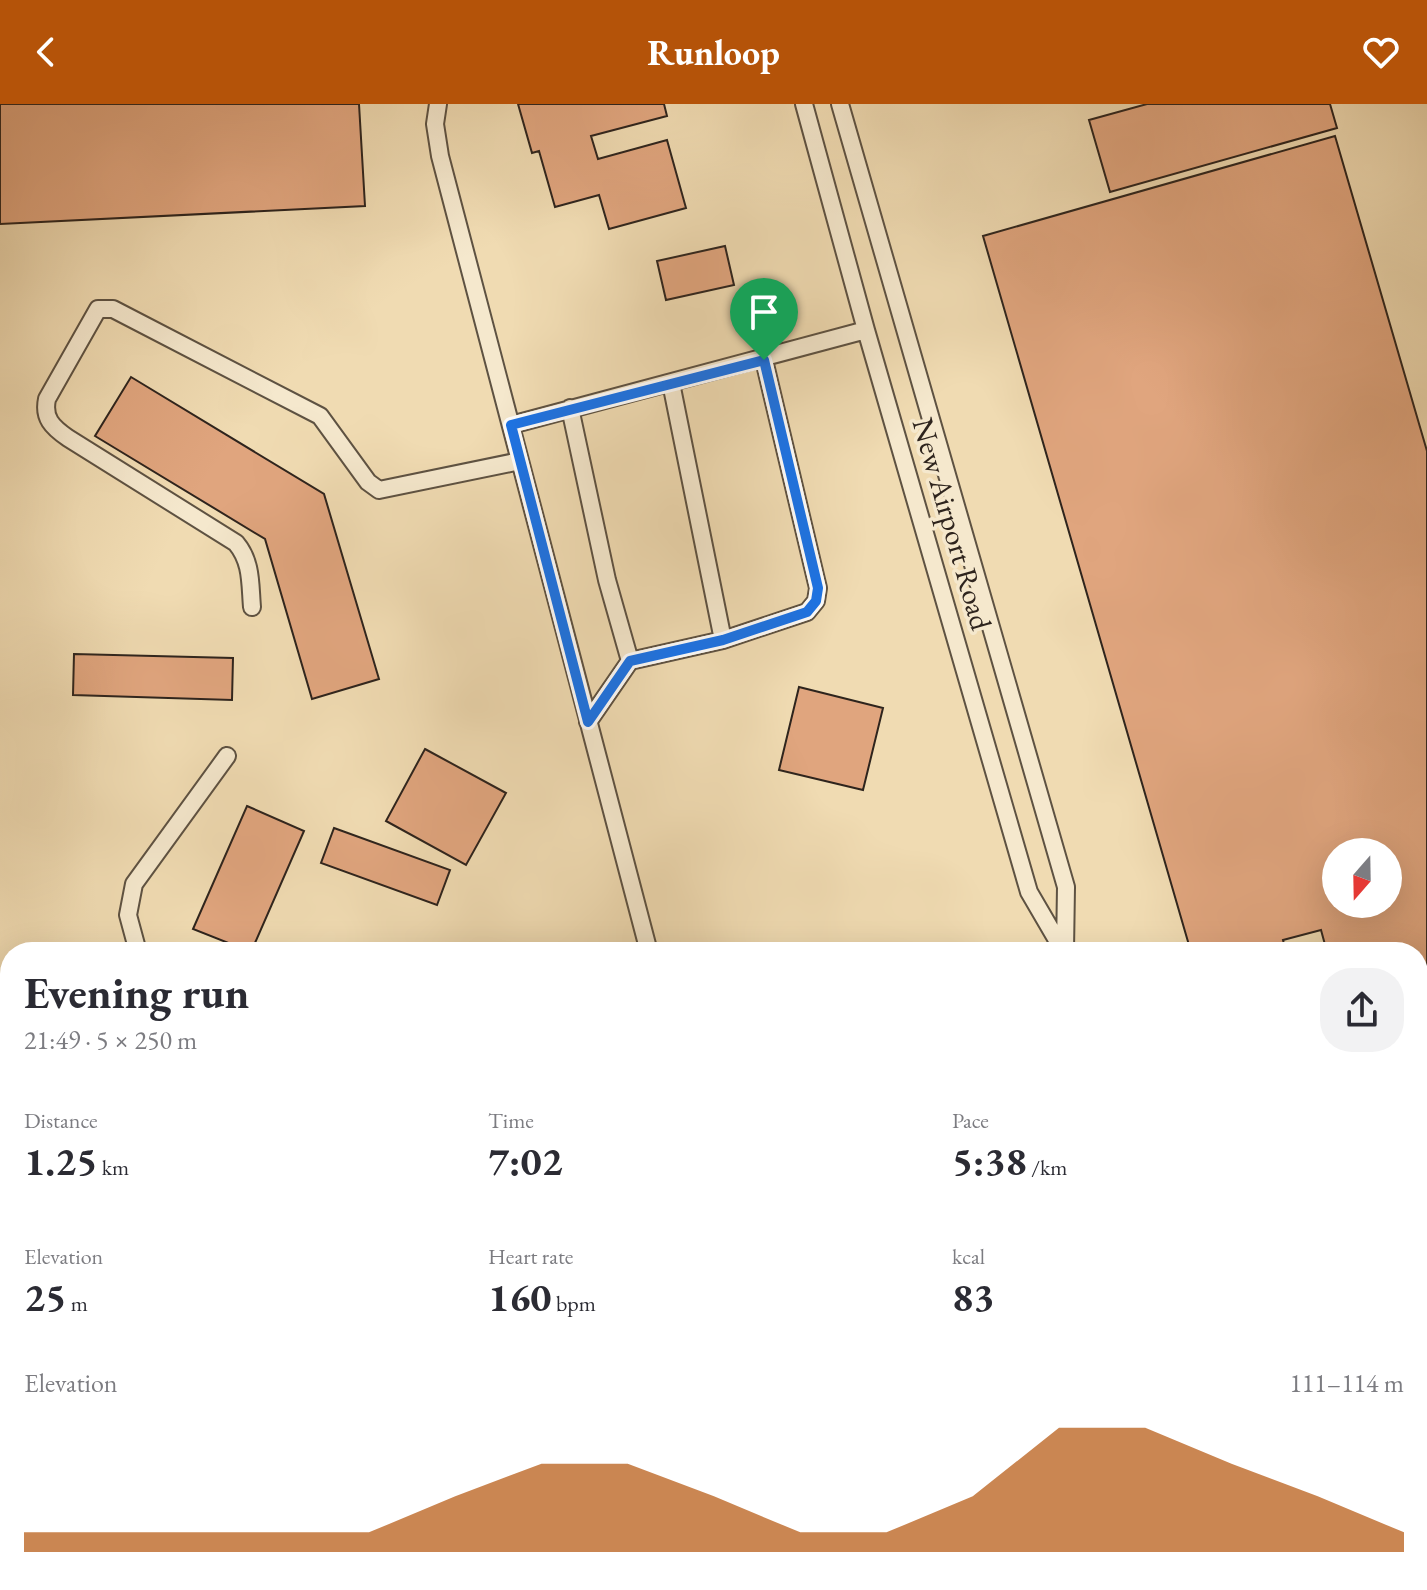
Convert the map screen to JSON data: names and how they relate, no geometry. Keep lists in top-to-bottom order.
{
  "streets": {
    "lane": ["New Airport Road"]
  },
  "north": "bottom",
  "page": {
    "header": "Runloop",
    "heading": ["Evening run", "21:49 · 5 × 250 m"],
    "stats": [
      ["Distance", "1.25 km"],
      ["Time", "7:02"],
      ["Pace", "5:38 /km"],
      ["Elevation", "25 m"],
      ["Heart rate", "160 bpm"],
      ["kcal", "83"]
    ],
    "chart": ["Elevation", "111–114 m"]
  }
}
